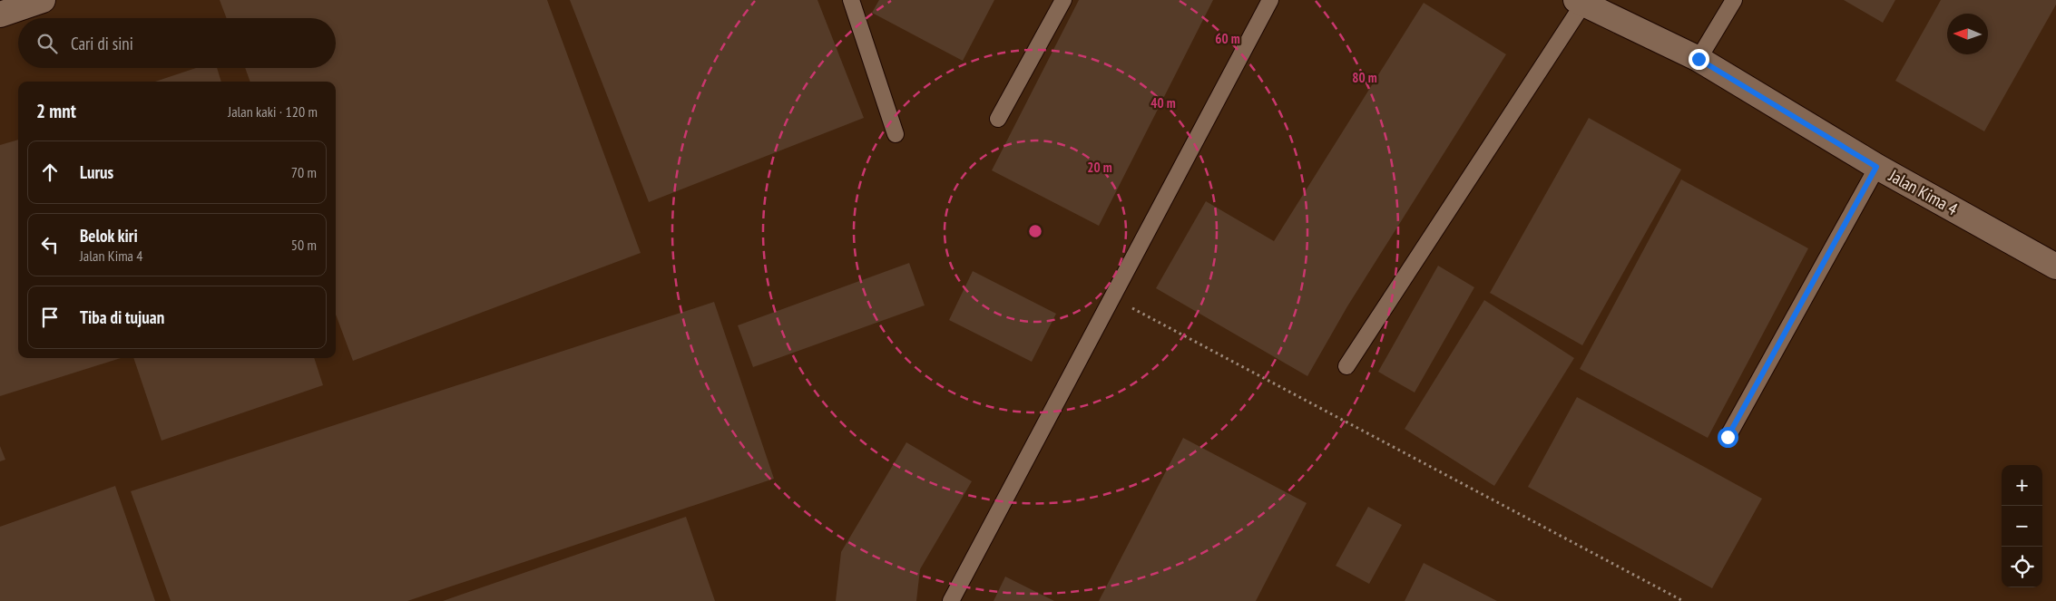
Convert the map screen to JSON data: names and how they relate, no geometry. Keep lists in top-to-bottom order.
{
  "streets": {
    "street": ["Jalan Kima 4"]
  },
  "north": "left",
  "page": {
    "search": "Cari di sini",
    "heading": ["2 mnt", "Jalan kaki · 120 m"],
    "list": [
      ["Lurus", "70 m"],
      ["Belok kiri", "Jalan Kima 4", "50 m"],
      "Tiba di tujuan"
    ],
    "map_buttons": ["+", "−"]
  },
  "rings": [
    "60 m",
    "80 m",
    "40 m",
    "20 m"
  ]
}
